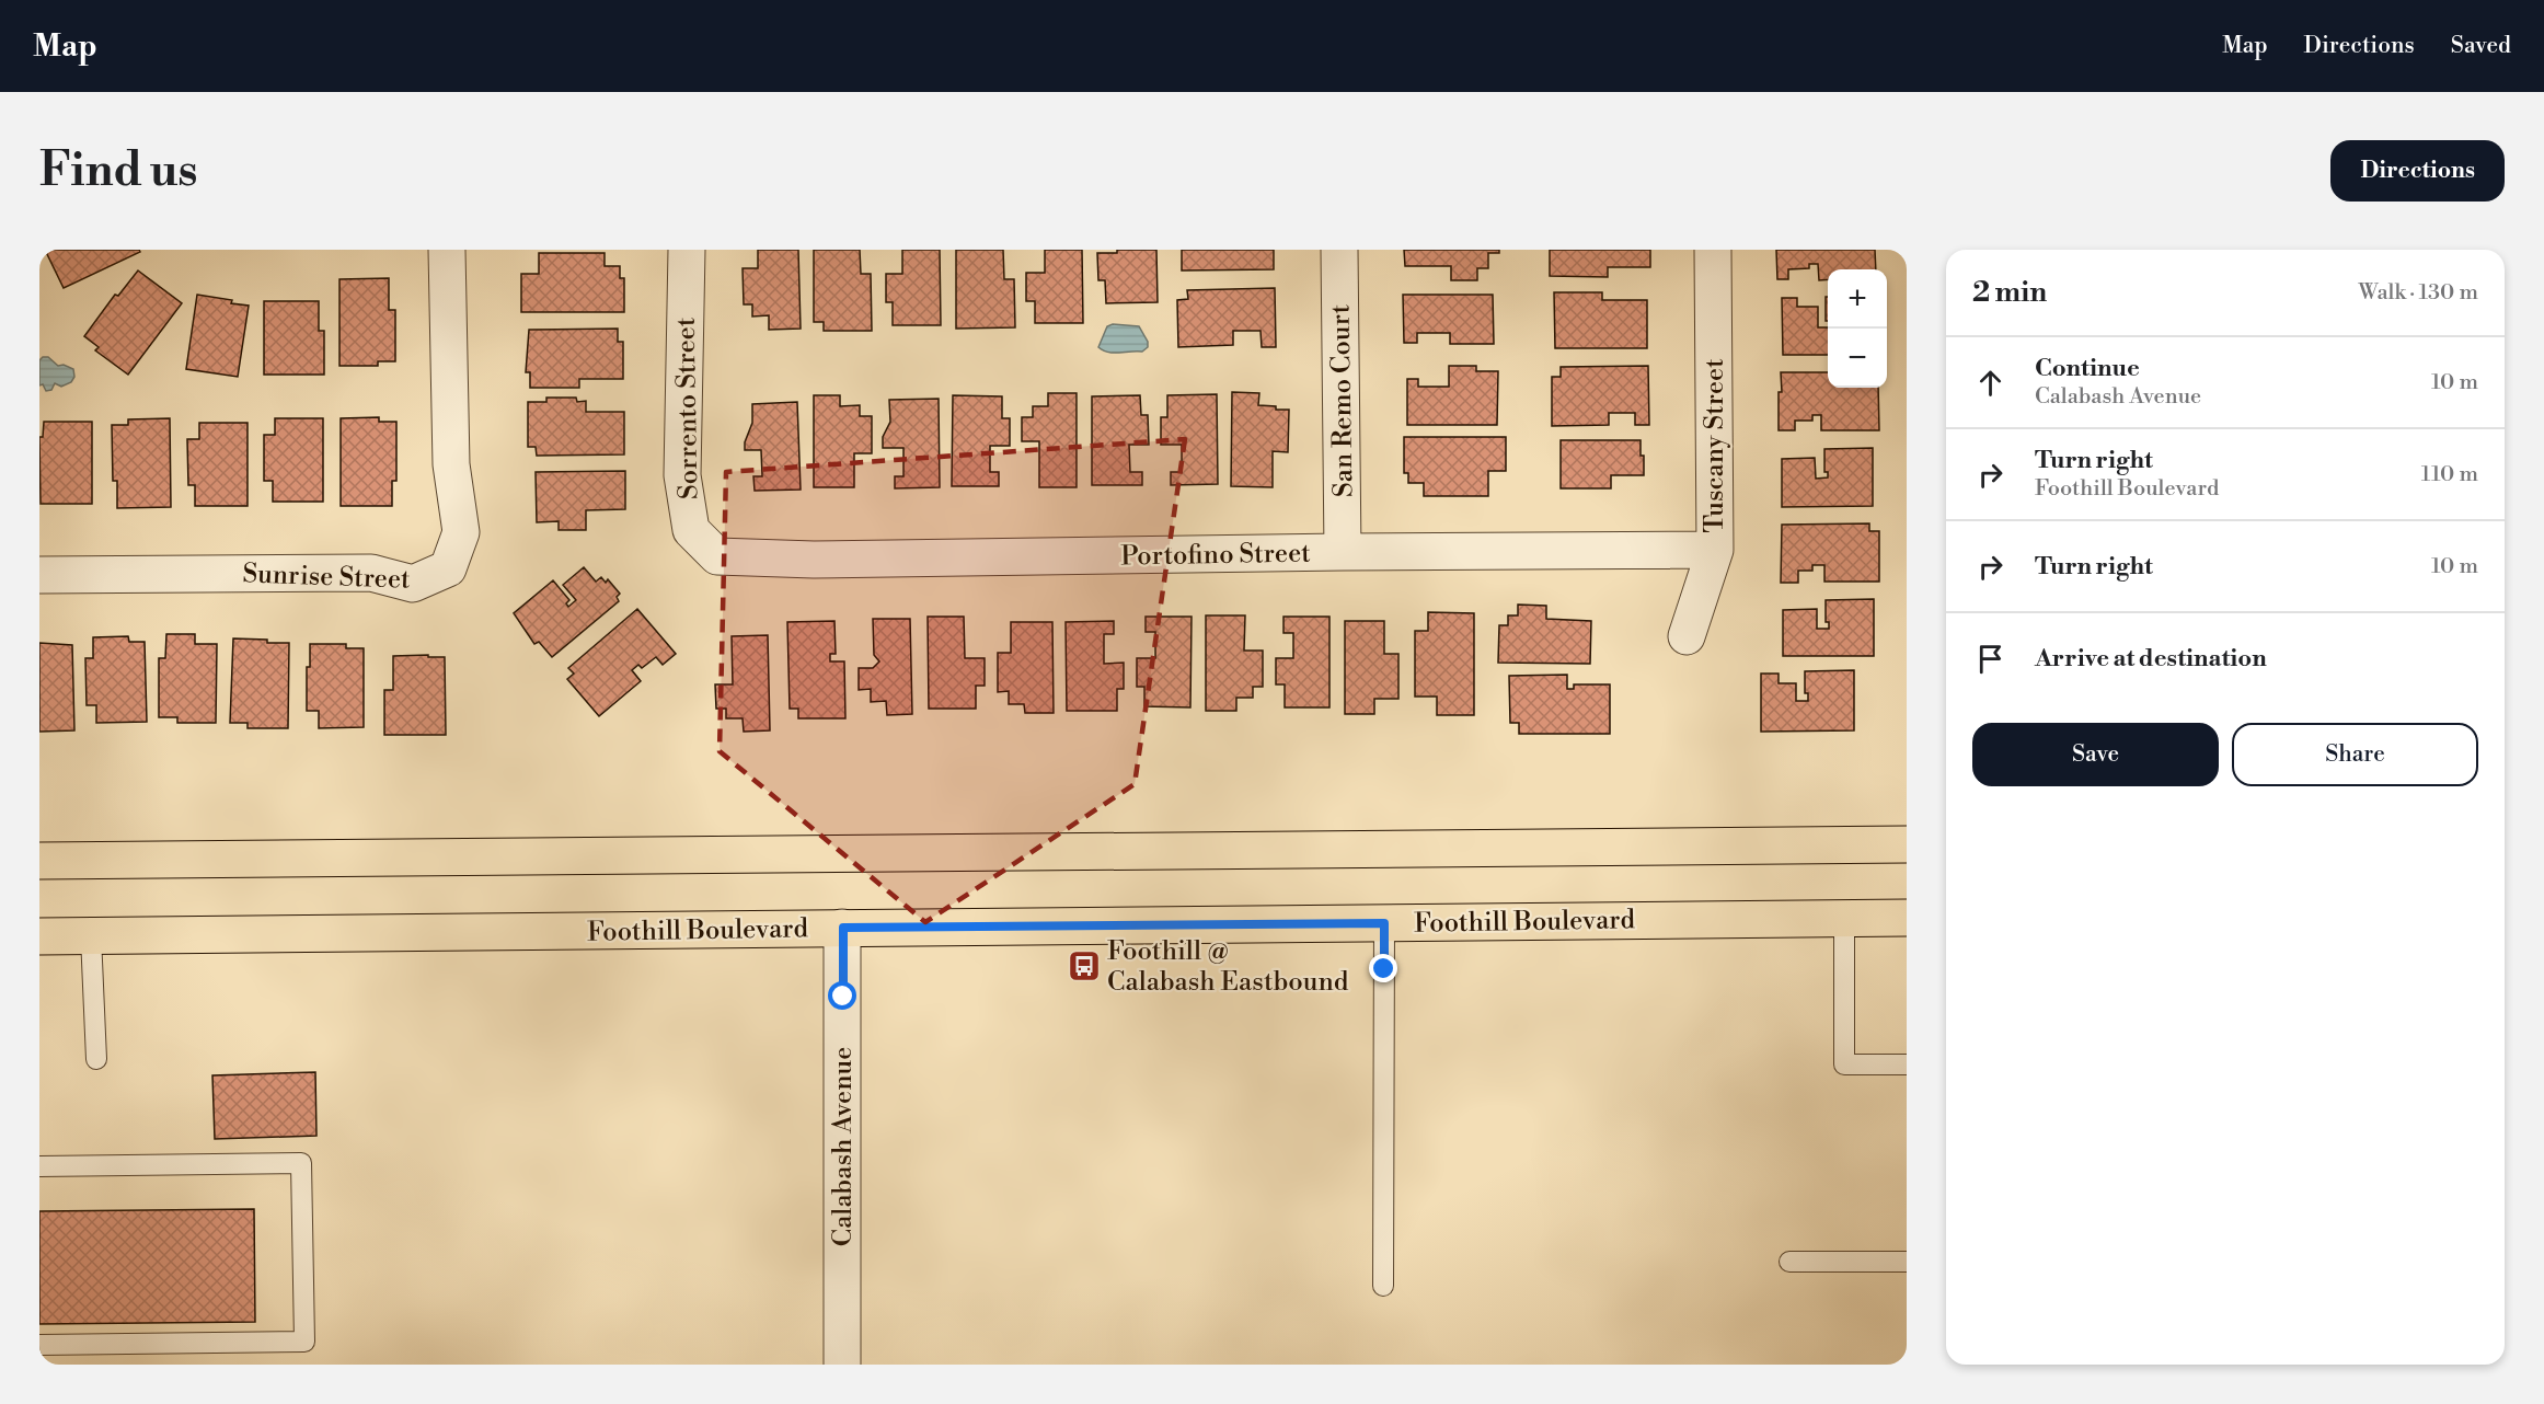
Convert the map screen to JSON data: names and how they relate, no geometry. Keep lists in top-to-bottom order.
{
  "streets": {
    "main road": ["Foothill Boulevard"],
    "street": [
      "San Remo Court",
      "Sorrento Street",
      "Tuscany Street",
      "Portofino Street",
      "Sunrise Street",
      "Calabash Avenue"
    ]
  },
  "crossings": [
    ["San Remo Court", "Portofino Street"],
    ["Sorrento Street", "Portofino Street"],
    ["Tuscany Street", "Portofino Street"],
    ["Foothill Boulevard", "Calabash Avenue"]
  ],
  "places": {
    "bus stop": ["Foothill @ Calabash Eastbound"]
  },
  "page": {
    "header": "Map",
    "nav": ["Map", "Directions", "Saved"],
    "buttons": [
      "Directions",
      ["Save", "Share"]
    ],
    "title": "Find us",
    "heading": ["2 min", "Walk · 130 m"],
    "map_buttons": ["+", "−"],
    "list": [
      ["Continue", "Calabash Avenue", "10 m"],
      ["Turn right", "Foothill Boulevard", "110 m"],
      ["Turn right", "10 m"],
      "Arrive at destination"
    ]
  }
}
